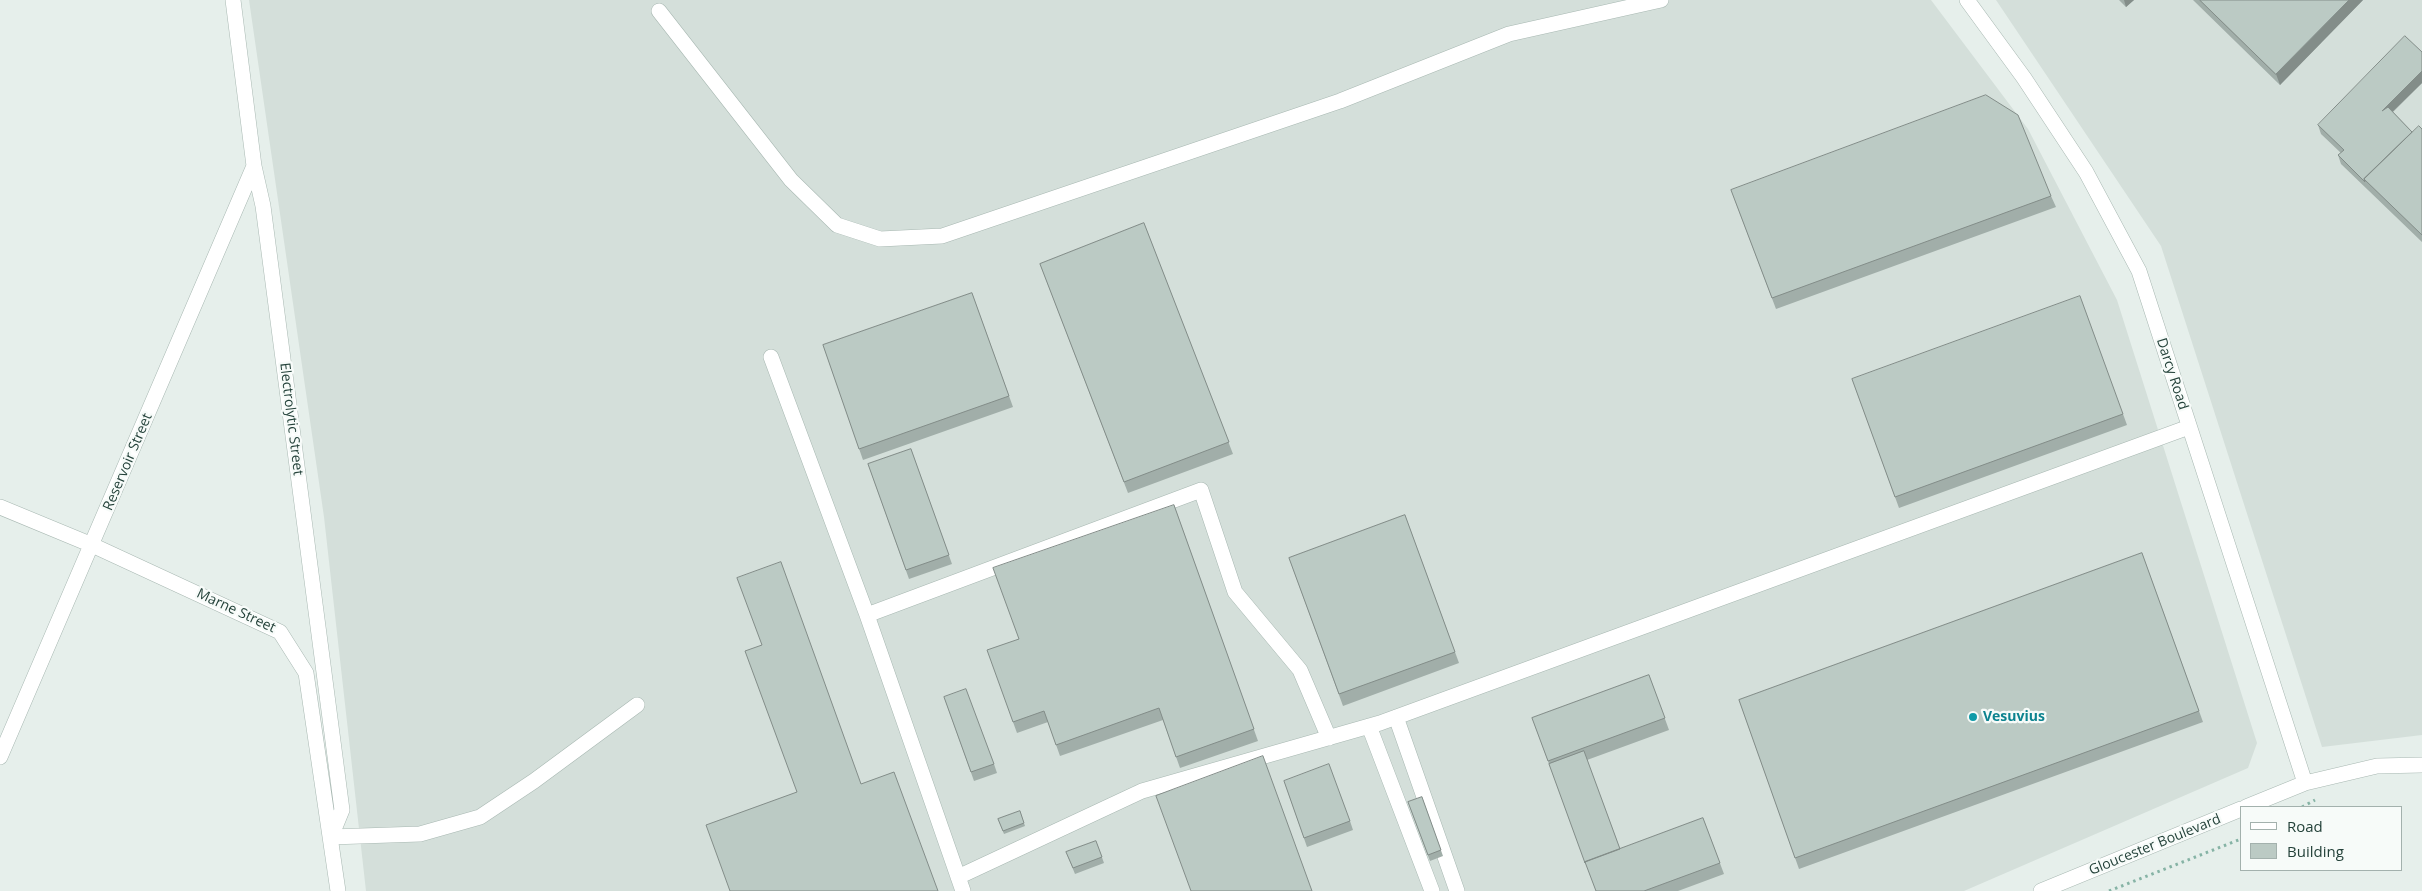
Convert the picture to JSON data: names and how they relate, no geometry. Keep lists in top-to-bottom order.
{
  "streets": {
    "street": [
      "Darcy Road",
      "Electrolytic Street",
      "Reservoir Street",
      "Marne Street",
      "Gloucester Boulevard"
    ]
  },
  "crossings": [
    ["Electrolytic Street", "Reservoir Street"],
    ["Electrolytic Street", "Marne Street"],
    ["Reservoir Street", "Marne Street"]
  ],
  "places": ["Vesuvius"],
  "legend": ["Road", "Building"]
}
